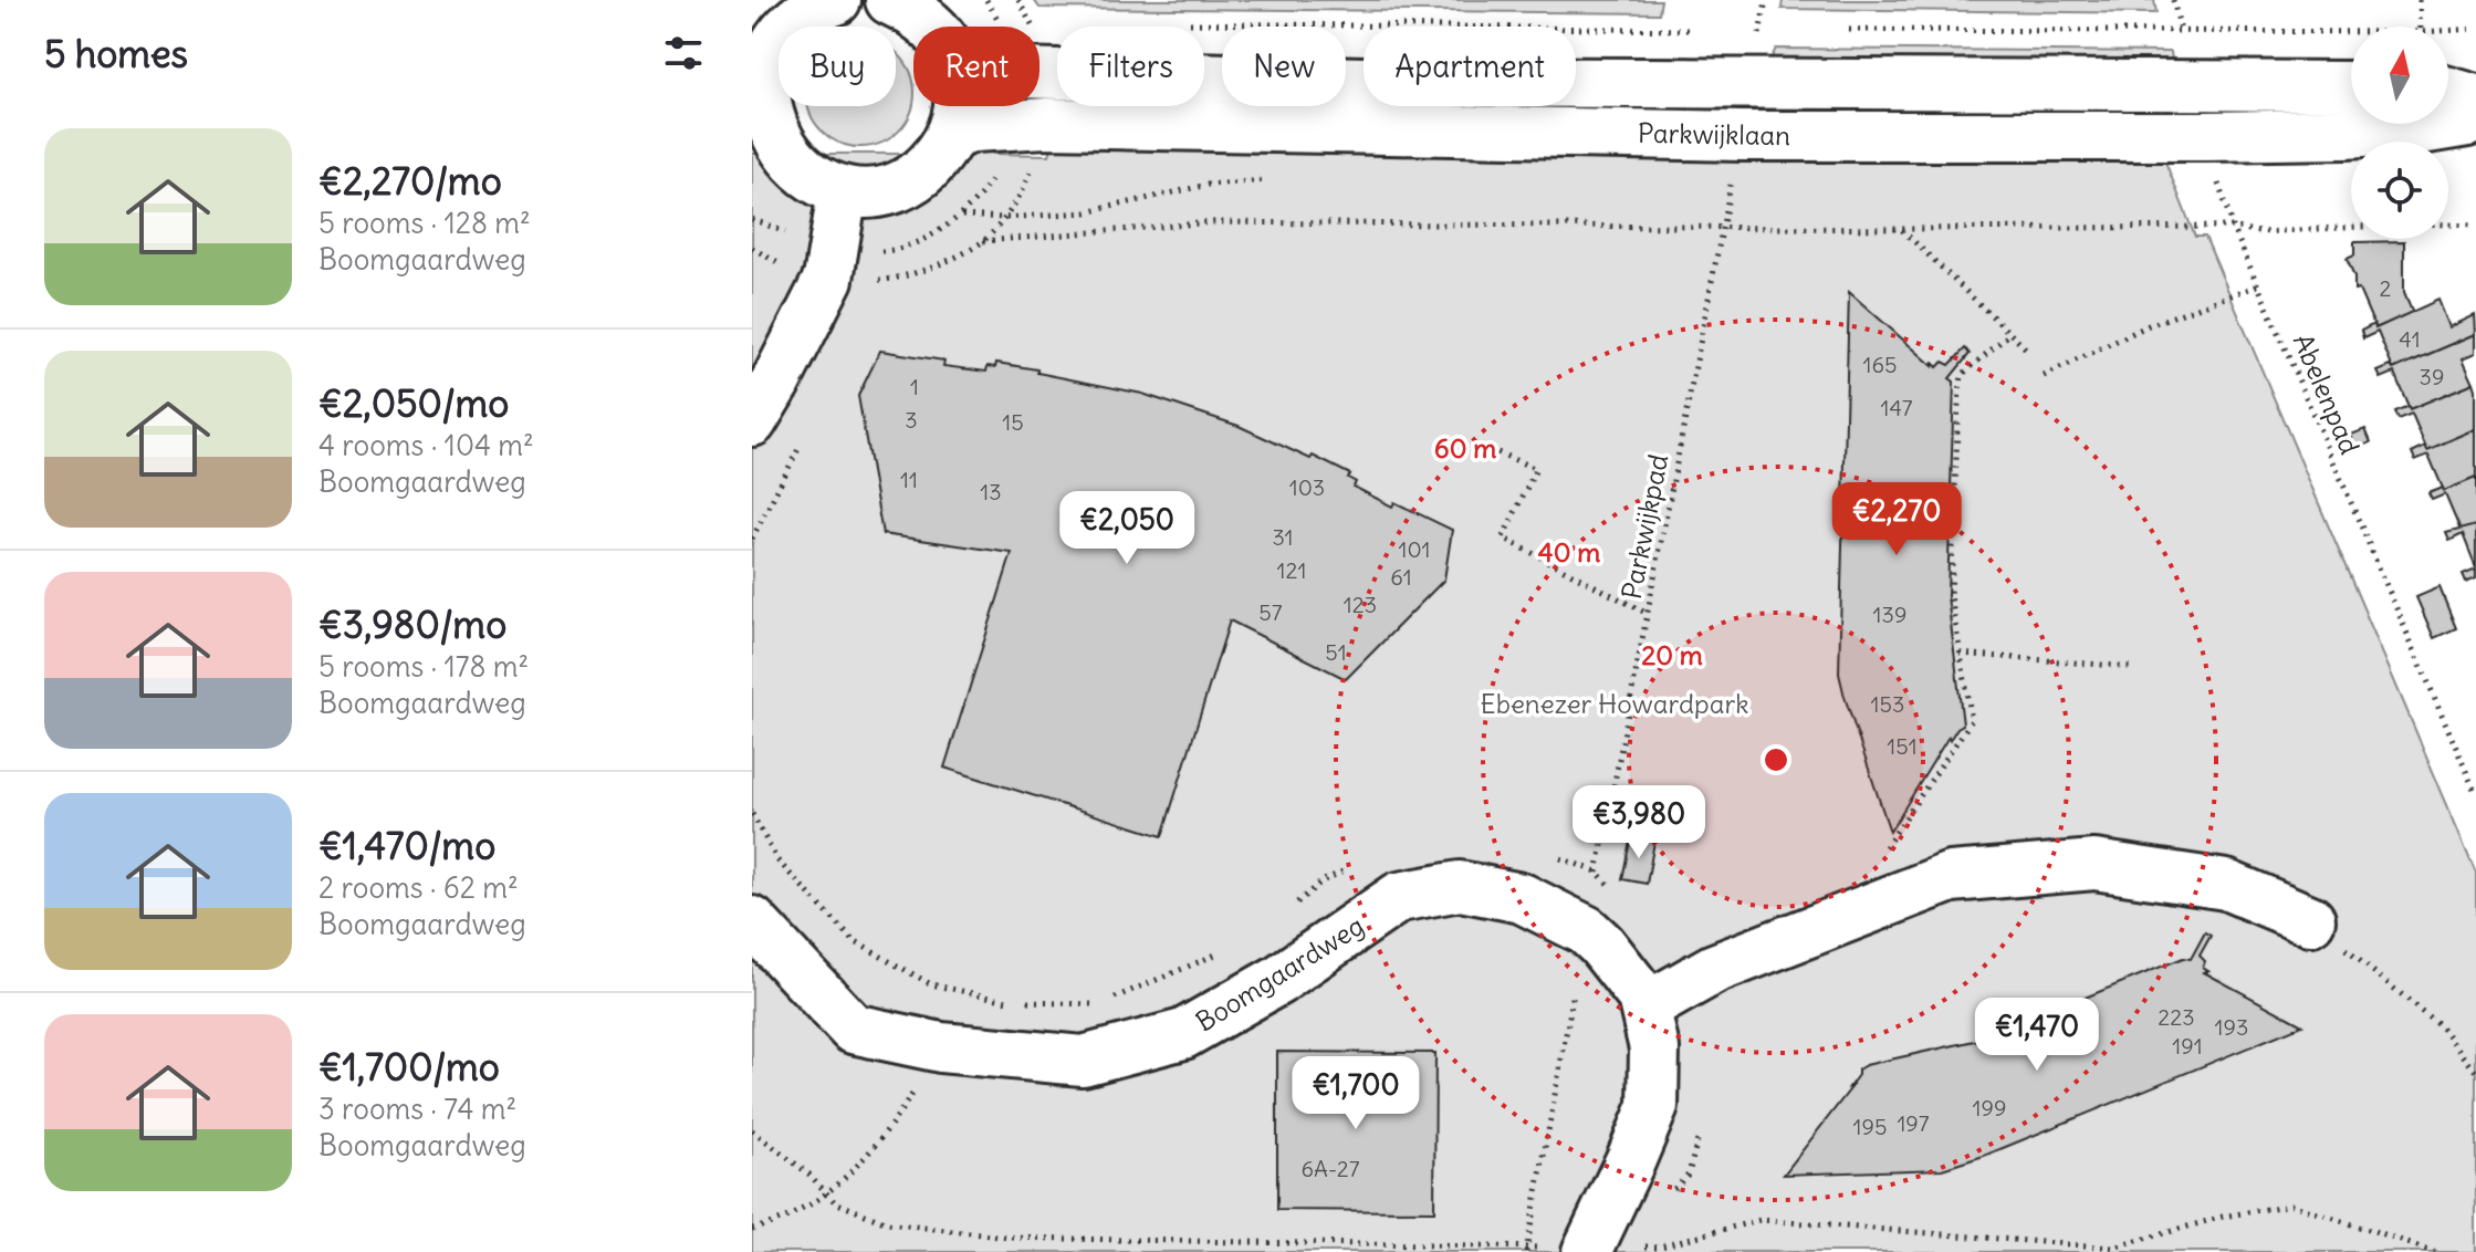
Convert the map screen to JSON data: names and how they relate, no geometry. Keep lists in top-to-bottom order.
{
  "streets": {
    "street": ["Parkwijklaan", "Boomgaardweg"],
    "path": ["Abelenpad", "Parkwijkpad"]
  },
  "crossings": [
    ["Parkwijklaan", "Abelenpad"],
    ["Parkwijklaan", "Parkwijkpad"],
    ["Parkwijkpad", "Boomgaardweg"]
  ],
  "parks": ["Ebenezer Howardpark"],
  "house_numbers": [
    "2",
    "41",
    "165",
    "39",
    "1",
    "147",
    "3",
    "15",
    "11",
    "103",
    "13",
    "31",
    "101",
    "121",
    "61",
    "123",
    "57",
    "139",
    "51",
    "153",
    "151",
    "223",
    "193",
    "191",
    "199",
    "197",
    "195",
    "6A-27"
  ],
  "north": "top",
  "page": {
    "heading": "5 homes",
    "chip": [
      "Buy",
      "Rent",
      "Filters",
      "New",
      "Apartment"
    ],
    "list": [
      {
        "name": "€2,270/mo",
        "note": "5 rooms · 128 m² · Boomgaardweg"
      },
      {
        "name": "€2,050/mo",
        "note": "4 rooms · 104 m² · Boomgaardweg"
      },
      {
        "name": "€3,980/mo",
        "note": "5 rooms · 178 m² · Boomgaardweg"
      },
      {
        "name": "€1,470/mo",
        "note": "2 rooms · 62 m² · Boomgaardweg"
      },
      {
        "name": "€1,700/mo",
        "note": "3 rooms · 74 m² · Boomgaardweg"
      }
    ],
    "price": [
      "€2,270",
      "€2,050",
      "€3,980",
      "€1,470",
      "€1,700"
    ]
  },
  "rings": ["60 m", "40 m", "20 m"]
}
